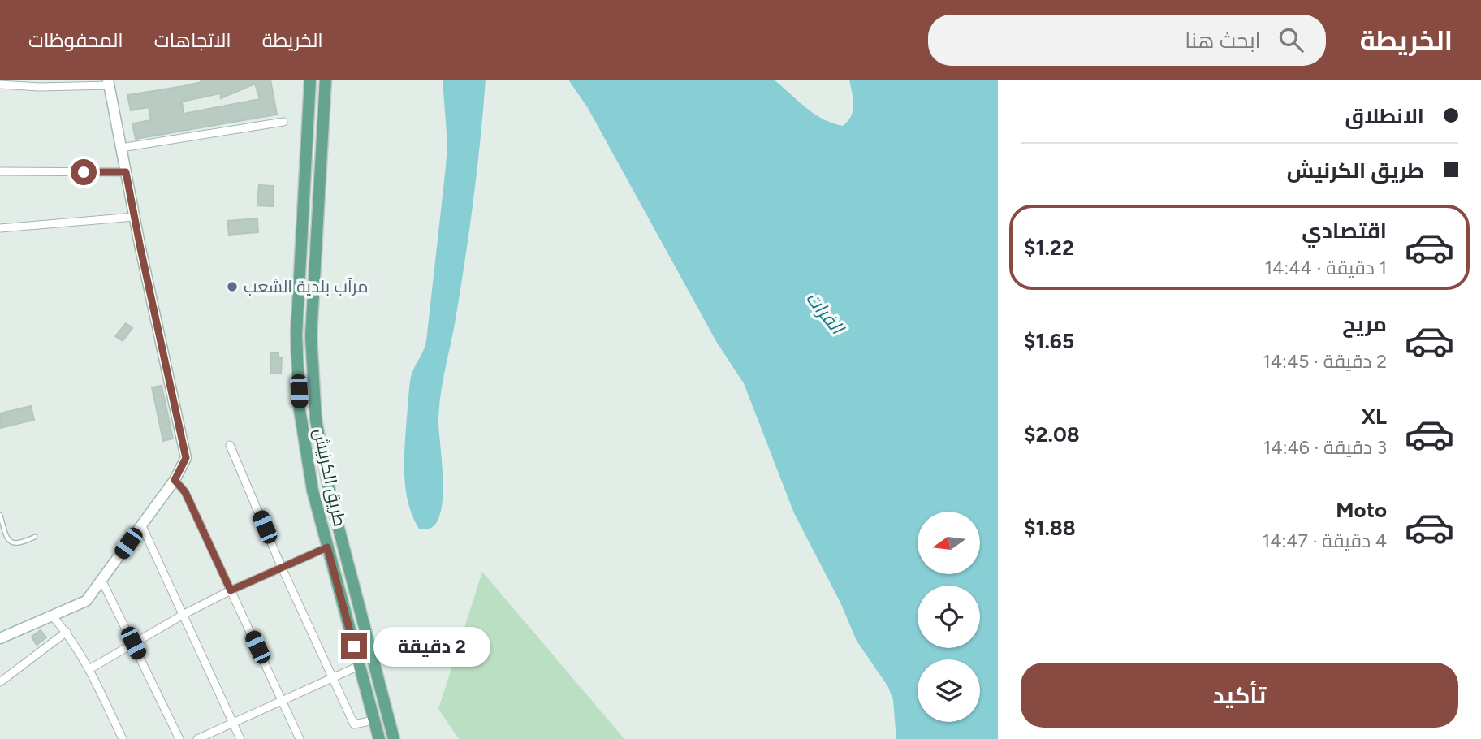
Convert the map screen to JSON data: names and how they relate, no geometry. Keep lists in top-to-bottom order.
{
  "streets": {
    "main road": ["طريق الكرنيش"]
  },
  "water": ["الفرات"],
  "places": ["مرآب بلدية الشعب"],
  "north": "left",
  "page": {
    "header": "الخريطة",
    "search": "ابحث هنا",
    "nav": ["الخريطة", "الاتجاهات", "المحفوظات"],
    "banner": ["الانطلاق", "طريق الكرنيش"],
    "list": [
      {
        "name": "اقتصادي",
        "note": "1 دقيقة · 14:44",
        "value": "$1.22"
      },
      {
        "name": "مريح",
        "note": "2 دقيقة · 14:45",
        "value": "$1.65"
      },
      {
        "name": "XL",
        "note": "3 دقيقة · 14:46",
        "value": "$2.08"
      },
      {
        "name": "Moto",
        "note": "4 دقيقة · 14:47",
        "value": "$1.88"
      }
    ],
    "bubble": "2 دقيقة",
    "buttons": "تأكيد"
  }
}
